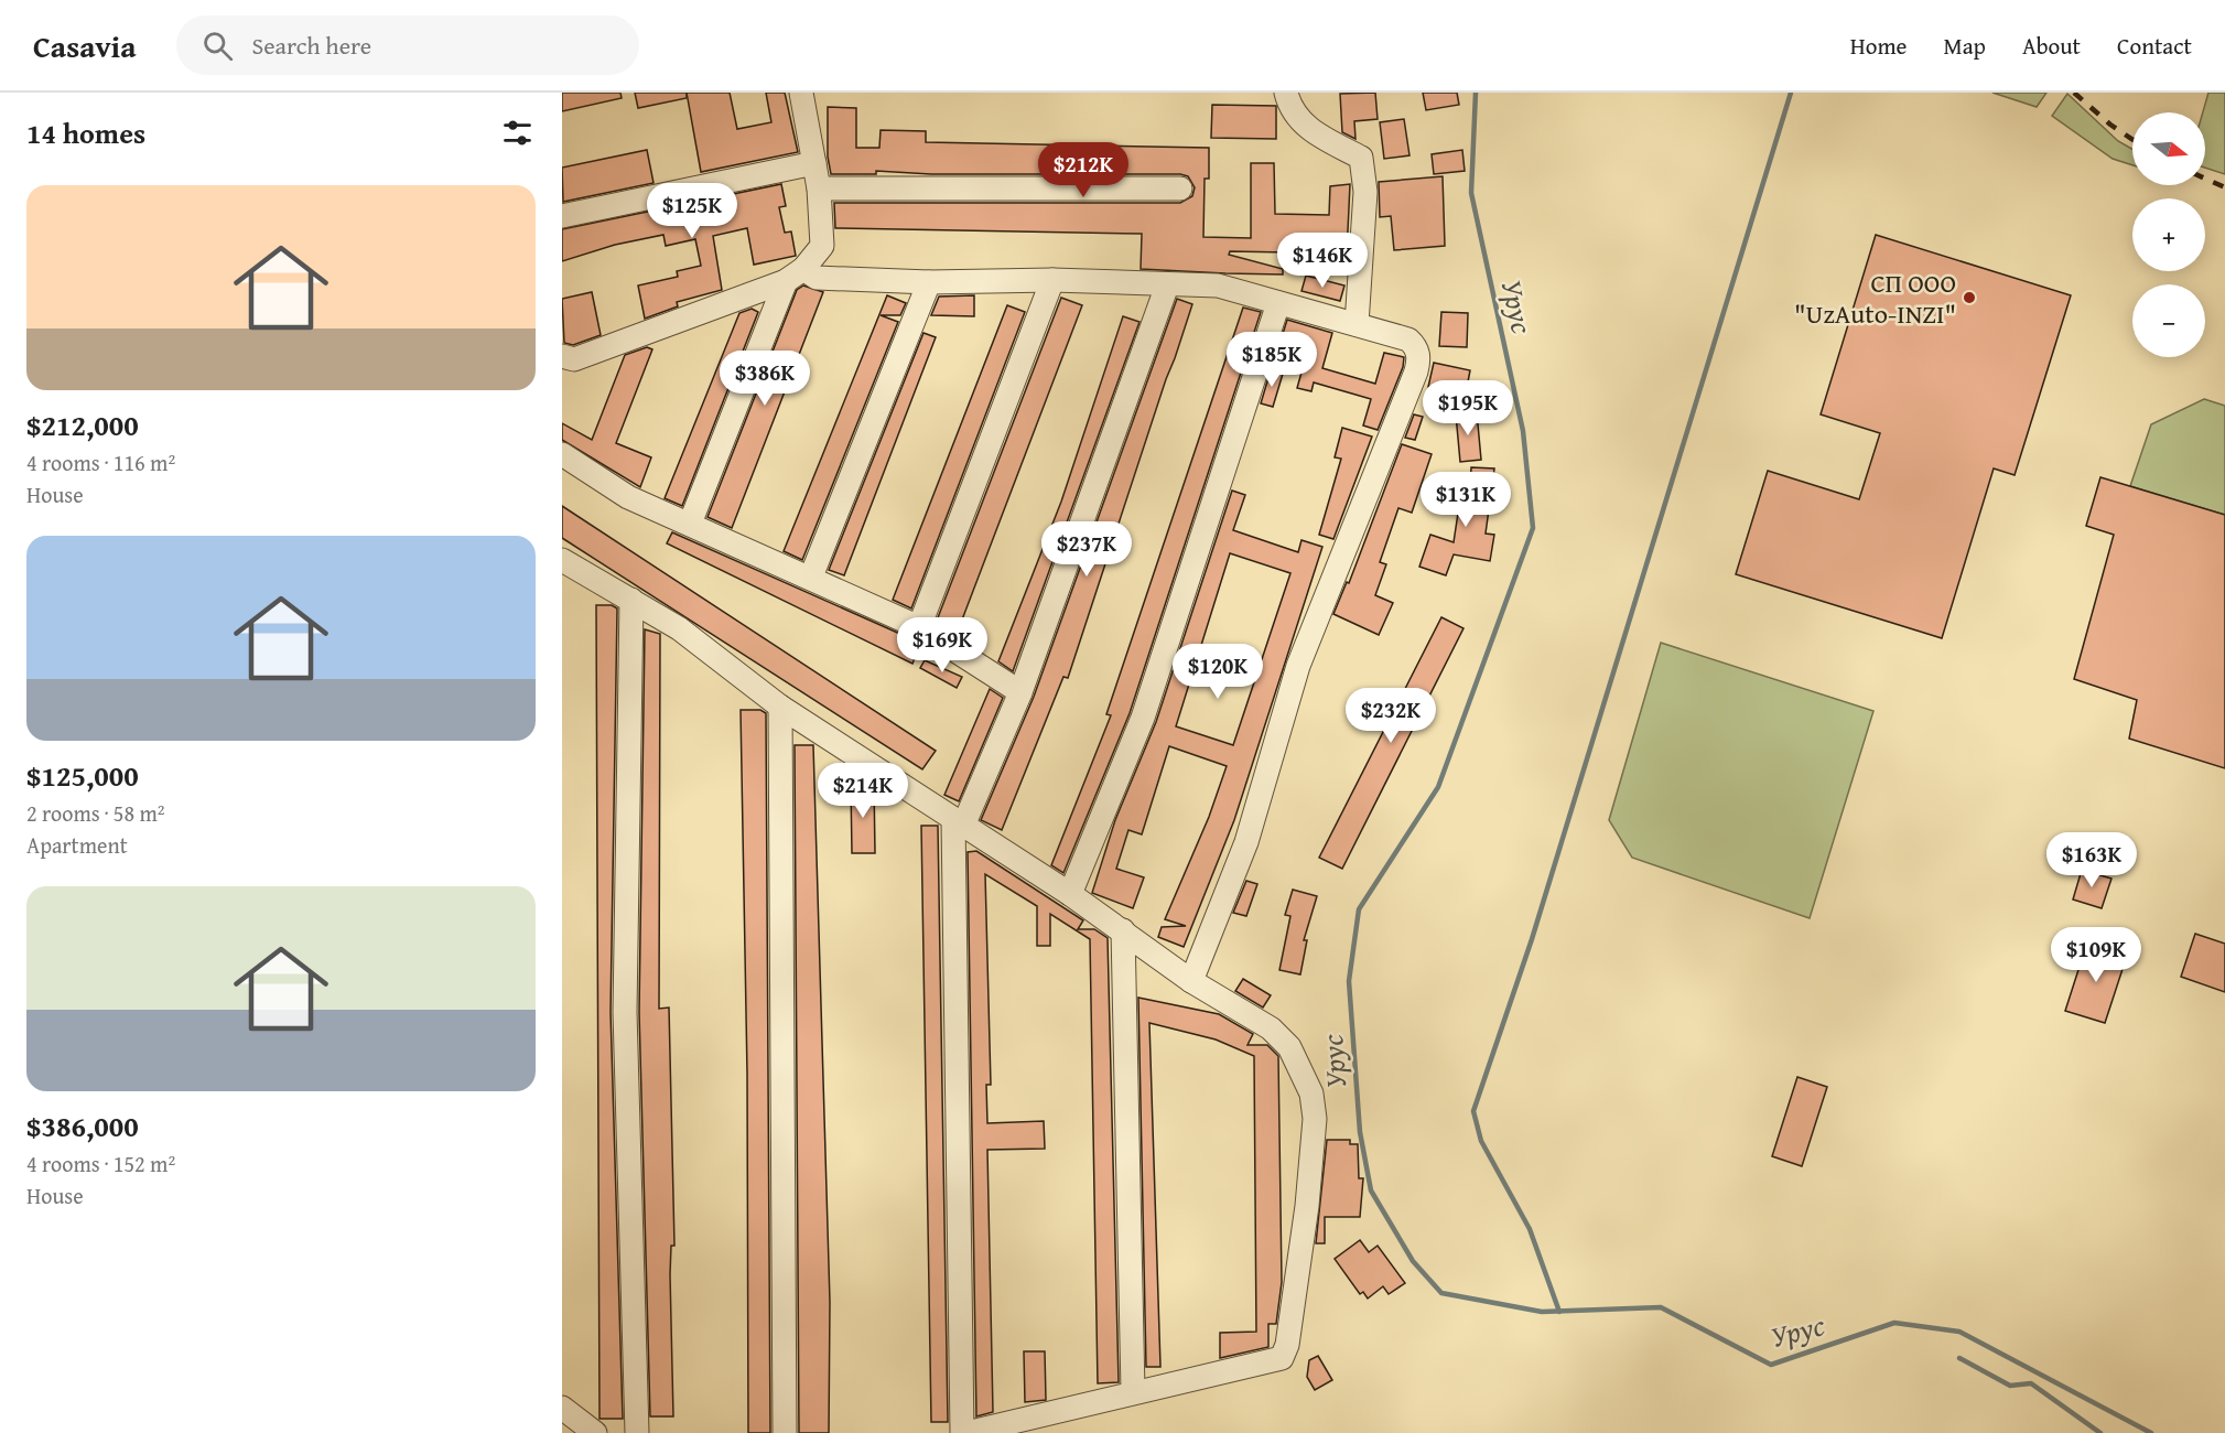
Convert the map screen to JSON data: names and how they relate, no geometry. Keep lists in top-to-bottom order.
{
  "water": ["Урус"],
  "places": ["СП ООО \"UzAuto-INZI\""],
  "north": "right",
  "page": {
    "header": "Casavia",
    "search": "Search here",
    "nav": [
      "Home",
      "Map",
      "About",
      "Contact"
    ],
    "heading": "14 homes",
    "map_buttons": ["+", "−"],
    "price": [
      "$212K",
      "$125K",
      "$146K",
      "$185K",
      "$386K",
      "$195K",
      "$131K",
      "$237K",
      "$169K",
      "$120K",
      "$232K",
      "$214K",
      "$163K",
      "$109K"
    ],
    "list": [
      {
        "name": "$212,000",
        "note": "4 rooms · 116 m² · House"
      },
      {
        "name": "$125,000",
        "note": "2 rooms · 58 m² · Apartment"
      },
      {
        "name": "$386,000",
        "note": "4 rooms · 152 m² · House"
      }
    ]
  }
}
